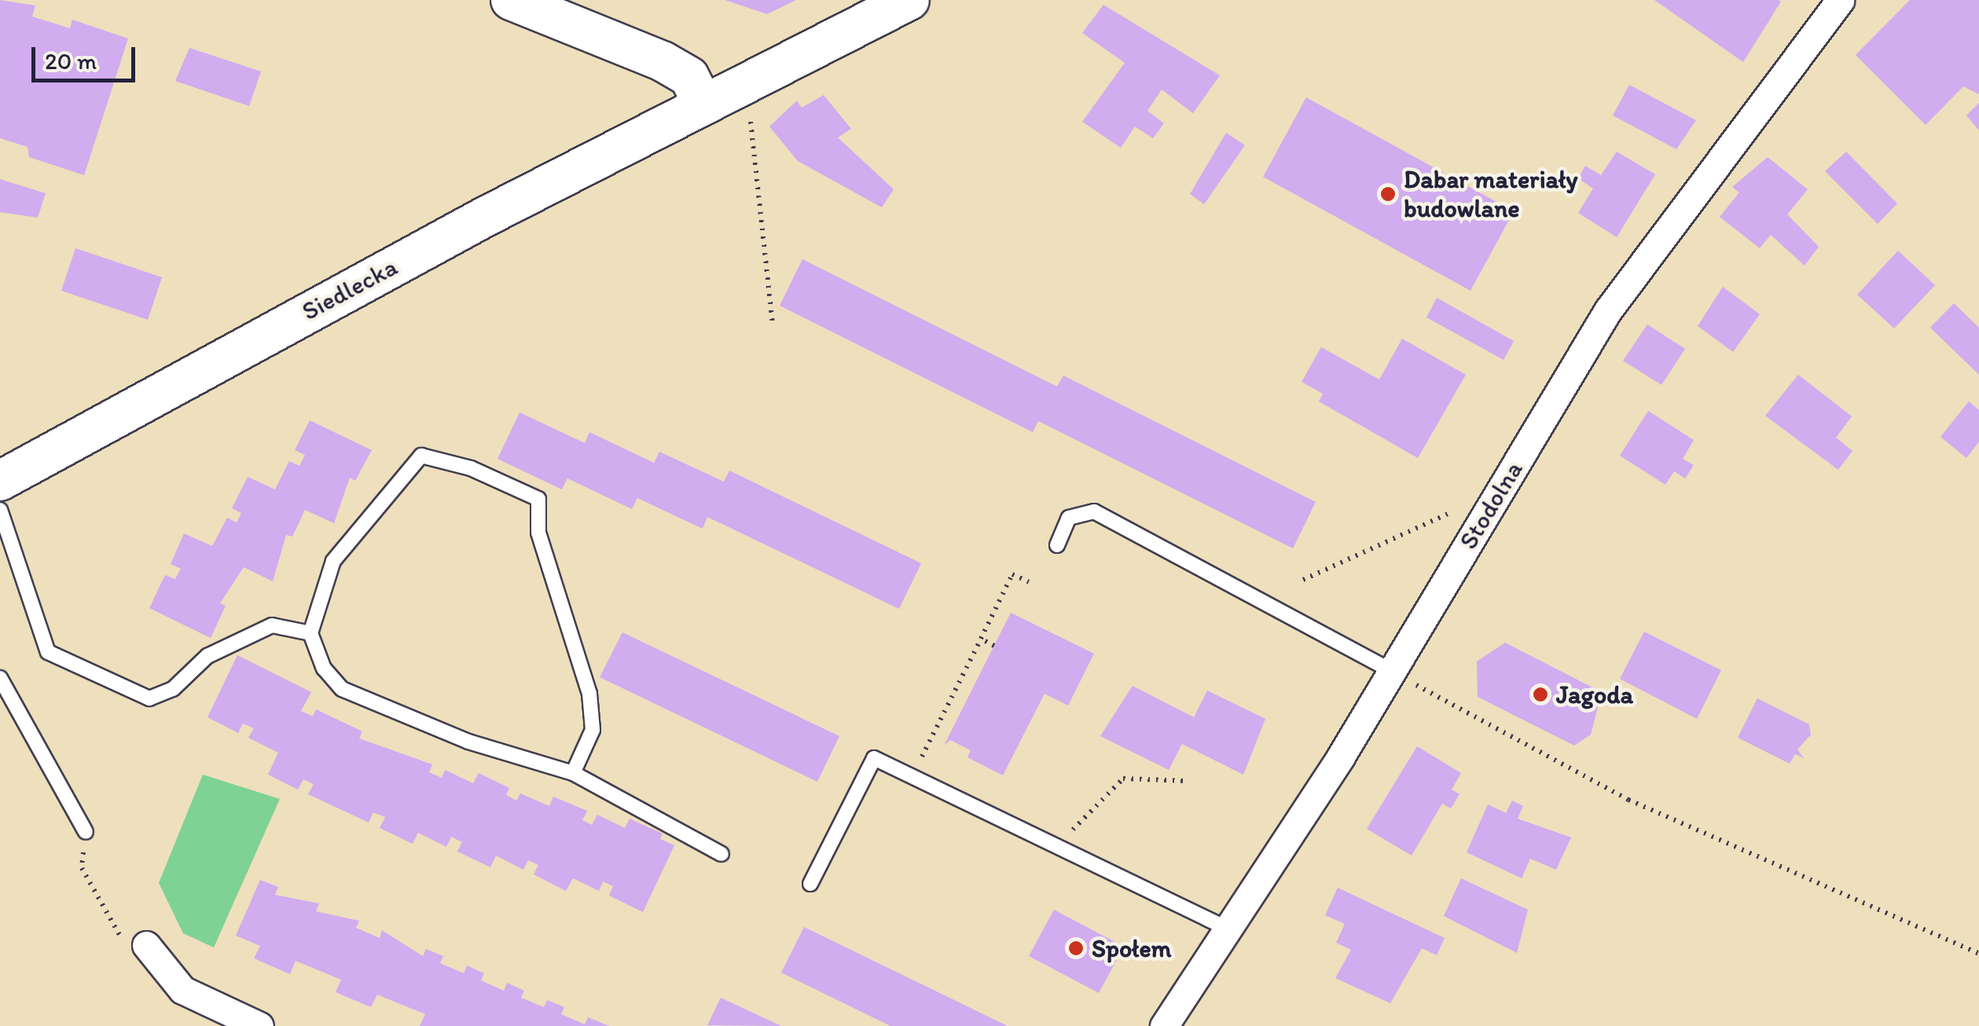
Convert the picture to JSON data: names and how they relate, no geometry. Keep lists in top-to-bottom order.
{
  "streets": {
    "main road": ["Siedlecka"],
    "street": ["Stodolna"]
  },
  "places": ["Dabar materiały budowlane", "Jagoda", "Społem"],
  "scale_bar": "20 m"
}
